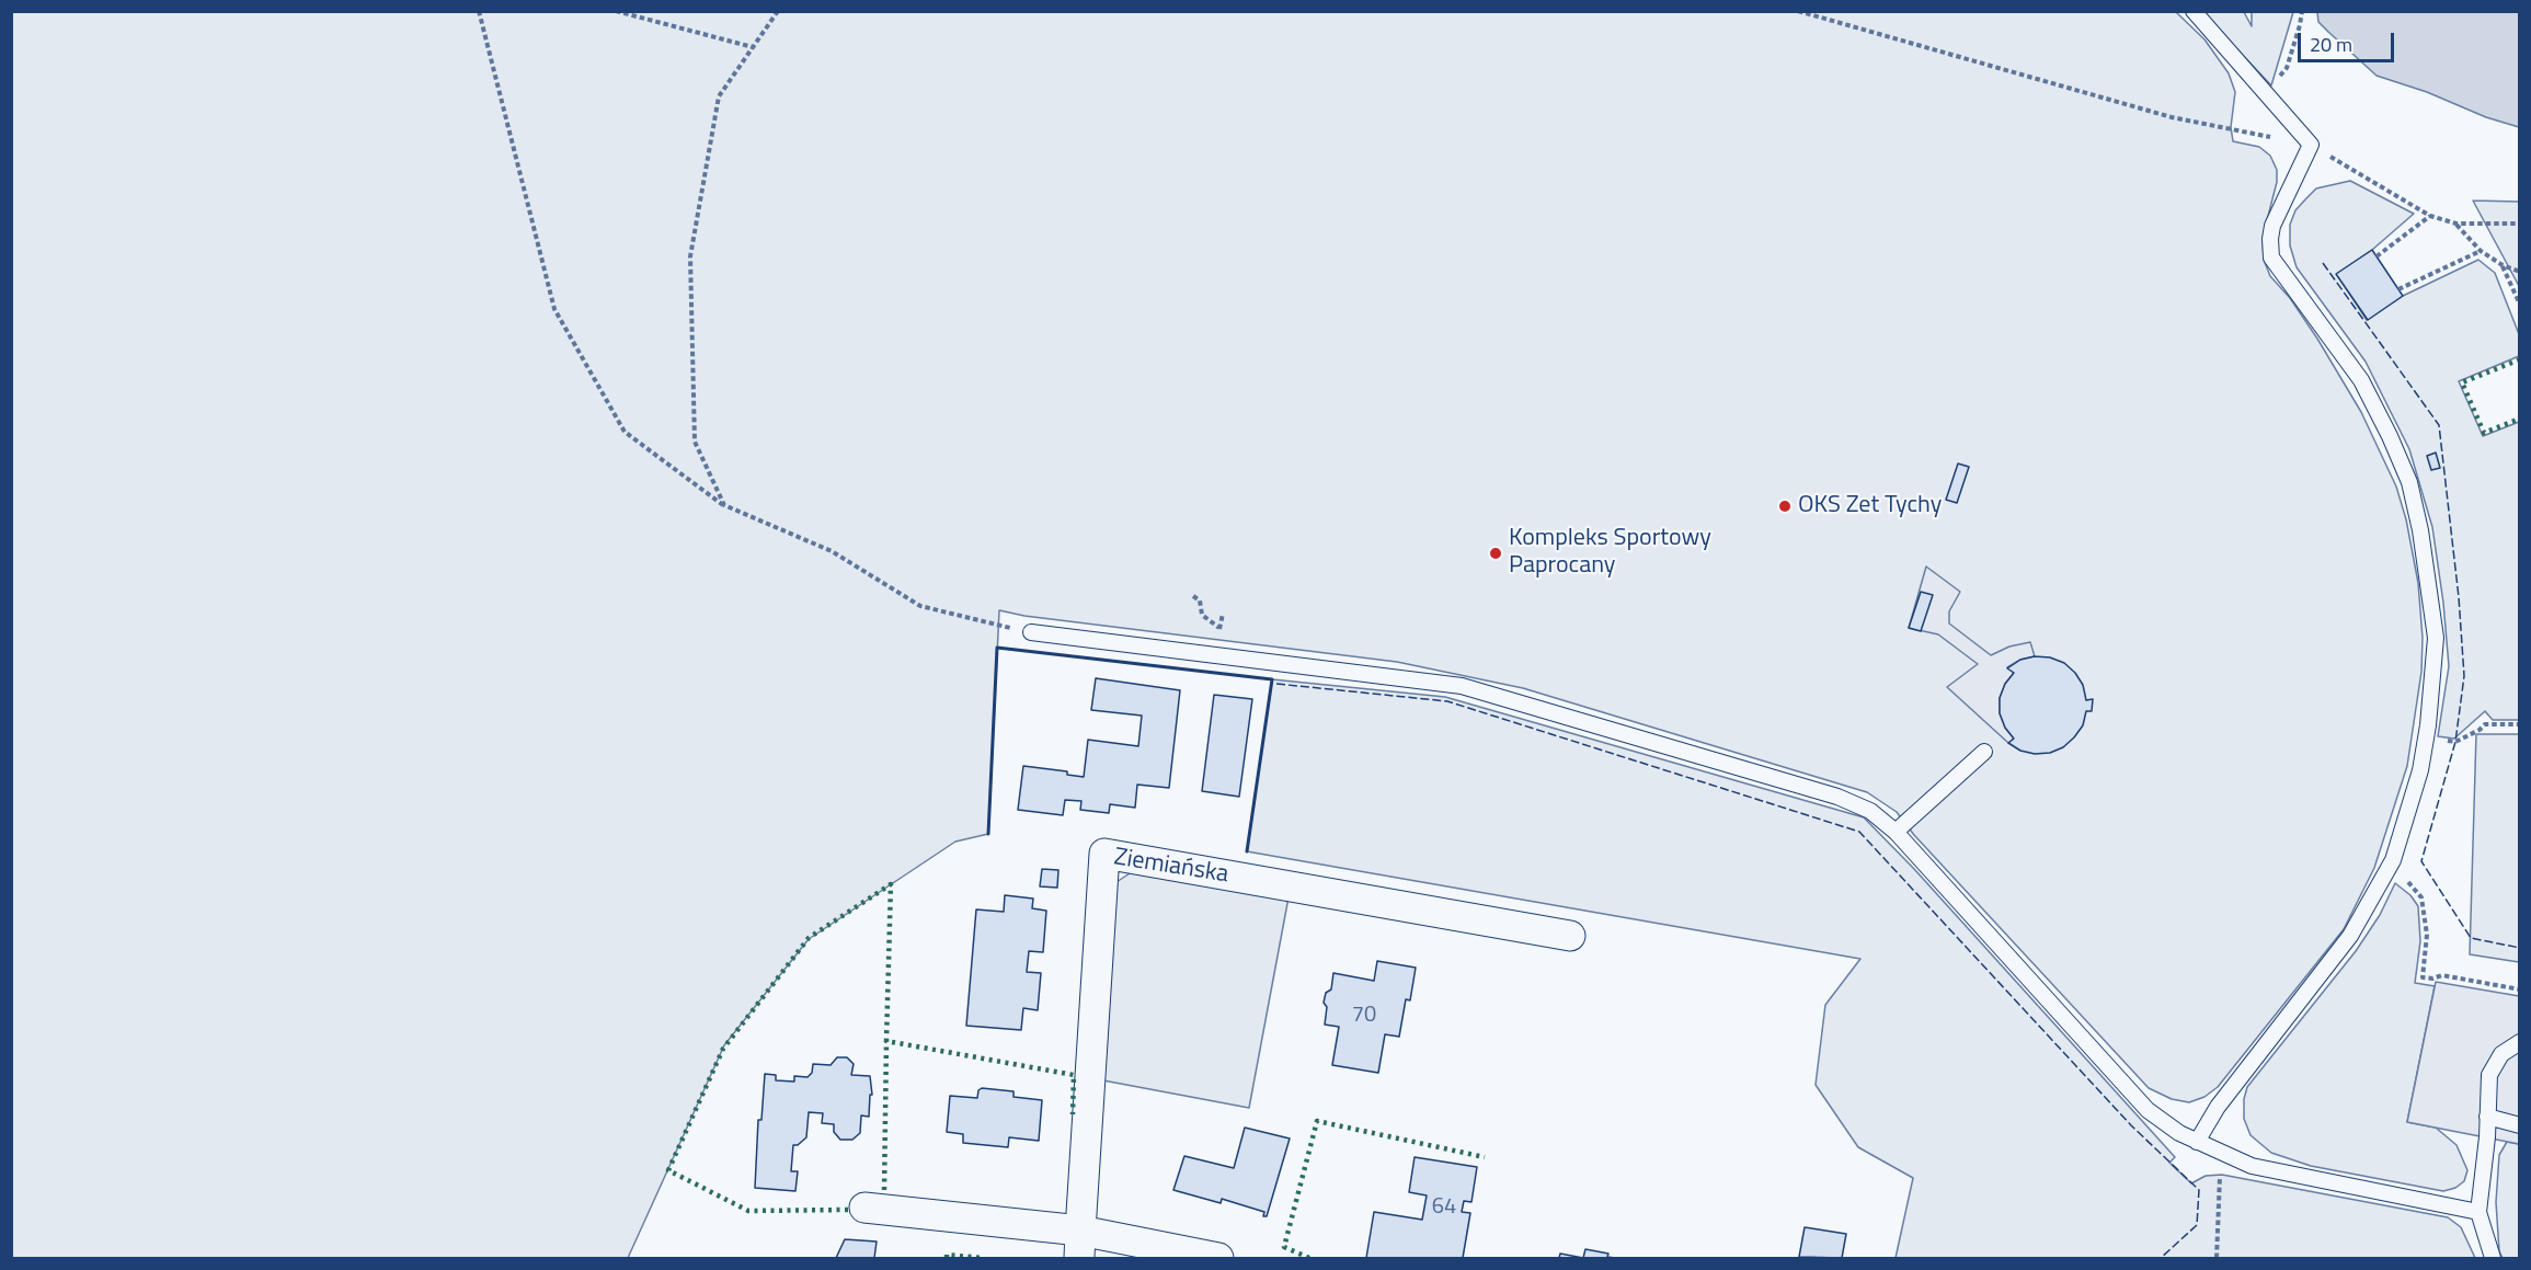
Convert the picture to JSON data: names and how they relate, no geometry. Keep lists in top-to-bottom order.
{
  "streets": {
    "street": ["Ziemiańska"]
  },
  "places": ["OKS Zet Tychy", "Kompleks Sportowy Paprocany"],
  "house_numbers": ["70", "64"],
  "scale_bar": "20 m"
}
